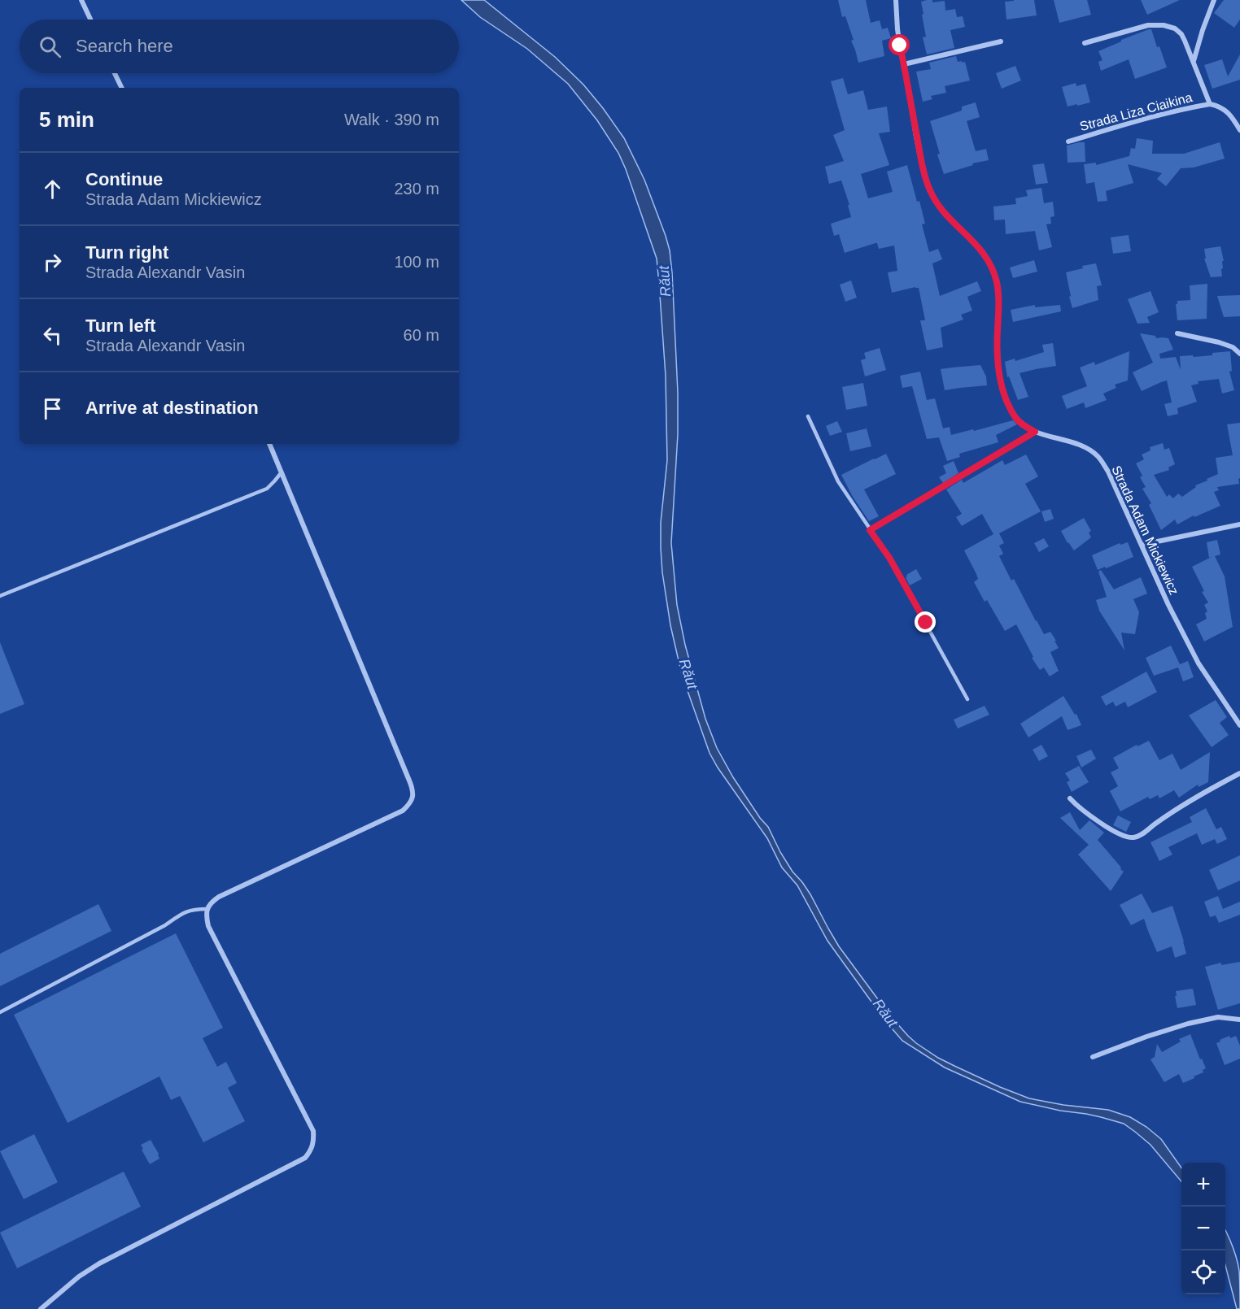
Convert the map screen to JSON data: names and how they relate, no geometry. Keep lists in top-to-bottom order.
{
  "streets": {
    "street": ["Strada Liza Ciaikina", "Strada Adam Mickiewicz"]
  },
  "water": ["Răut"],
  "page": {
    "search": "Search here",
    "heading": ["5 min", "Walk · 390 m"],
    "list": [
      ["Continue", "Strada Adam Mickiewicz", "230 m"],
      ["Turn right", "Strada Alexandr Vasin", "100 m"],
      ["Turn left", "Strada Alexandr Vasin", "60 m"],
      "Arrive at destination"
    ],
    "map_buttons": ["+", "−"]
  }
}
